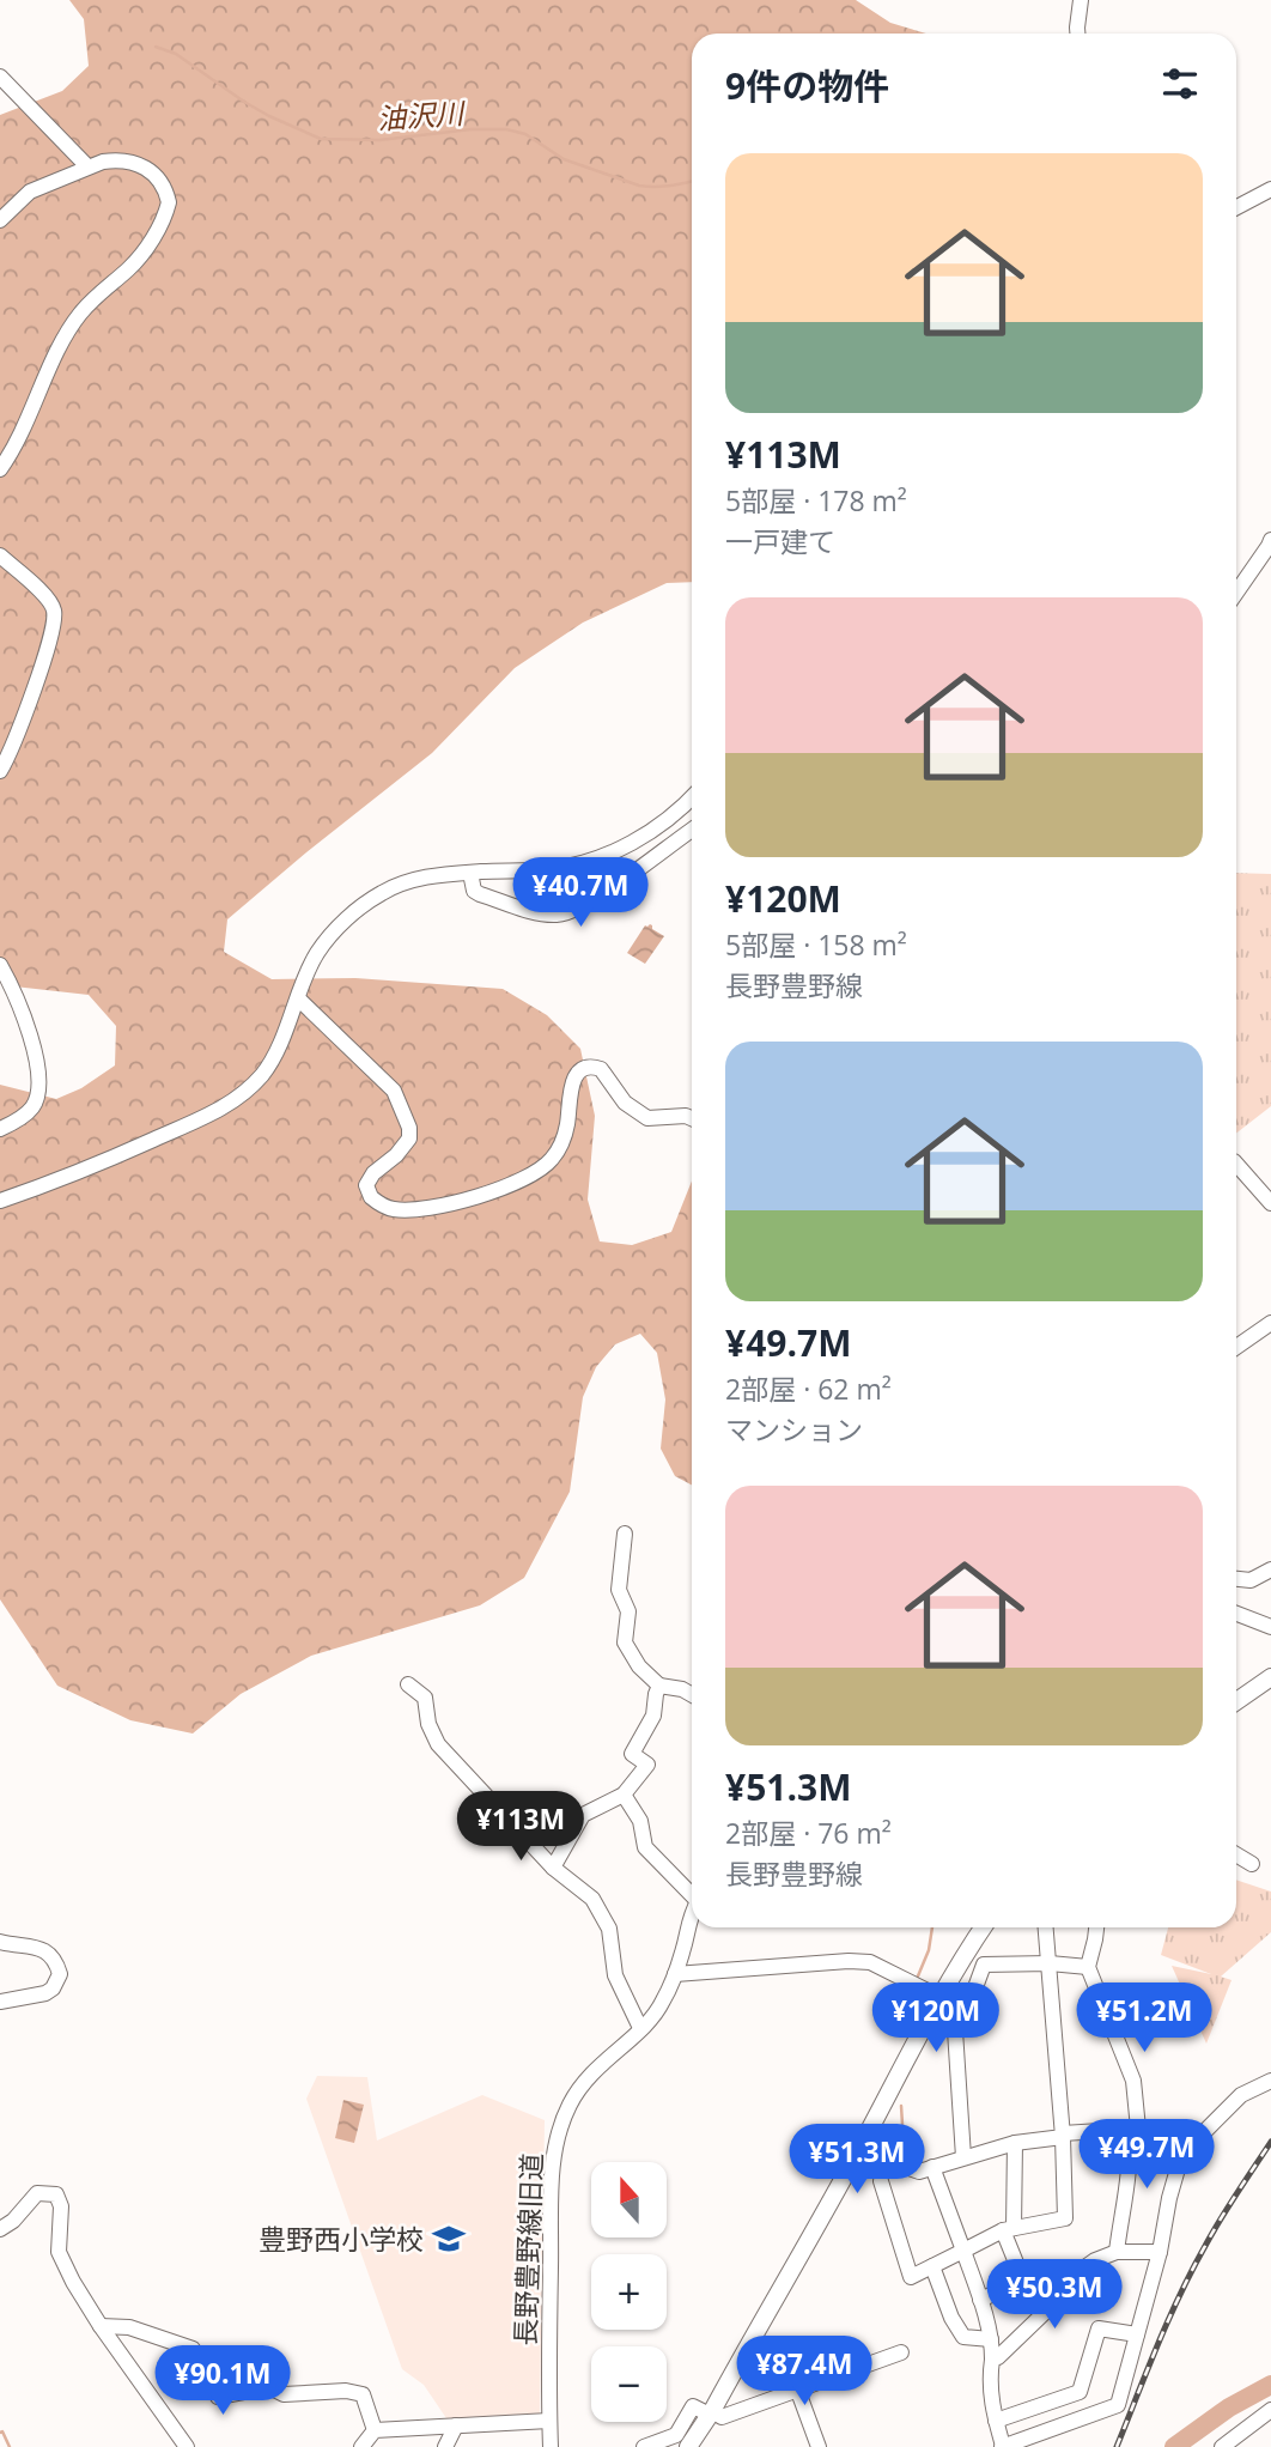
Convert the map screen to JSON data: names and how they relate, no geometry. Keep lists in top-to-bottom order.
{
  "streets": {
    "street": ["長野豊野線旧道"]
  },
  "water": ["油沢川"],
  "places": {
    "school or university": ["豊野西小学校"]
  },
  "north": "top",
  "page": {
    "heading": "9件の物件",
    "list": [
      {
        "name": "¥113M",
        "note": "5部屋 · 178 m² · 一戸建て"
      },
      {
        "name": "¥120M",
        "note": "5部屋 · 158 m² · 長野豊野線"
      },
      {
        "name": "¥49.7M",
        "note": "2部屋 · 62 m² · マンション"
      },
      {
        "name": "¥51.3M",
        "note": "2部屋 · 76 m² · 長野豊野線"
      }
    ],
    "price": [
      "¥40.7M",
      "¥113M",
      "¥120M",
      "¥51.2M",
      "¥49.7M",
      "¥51.3M",
      "¥50.3M",
      "¥87.4M",
      "¥90.1M"
    ],
    "map_buttons": ["+", "−"]
  }
}
